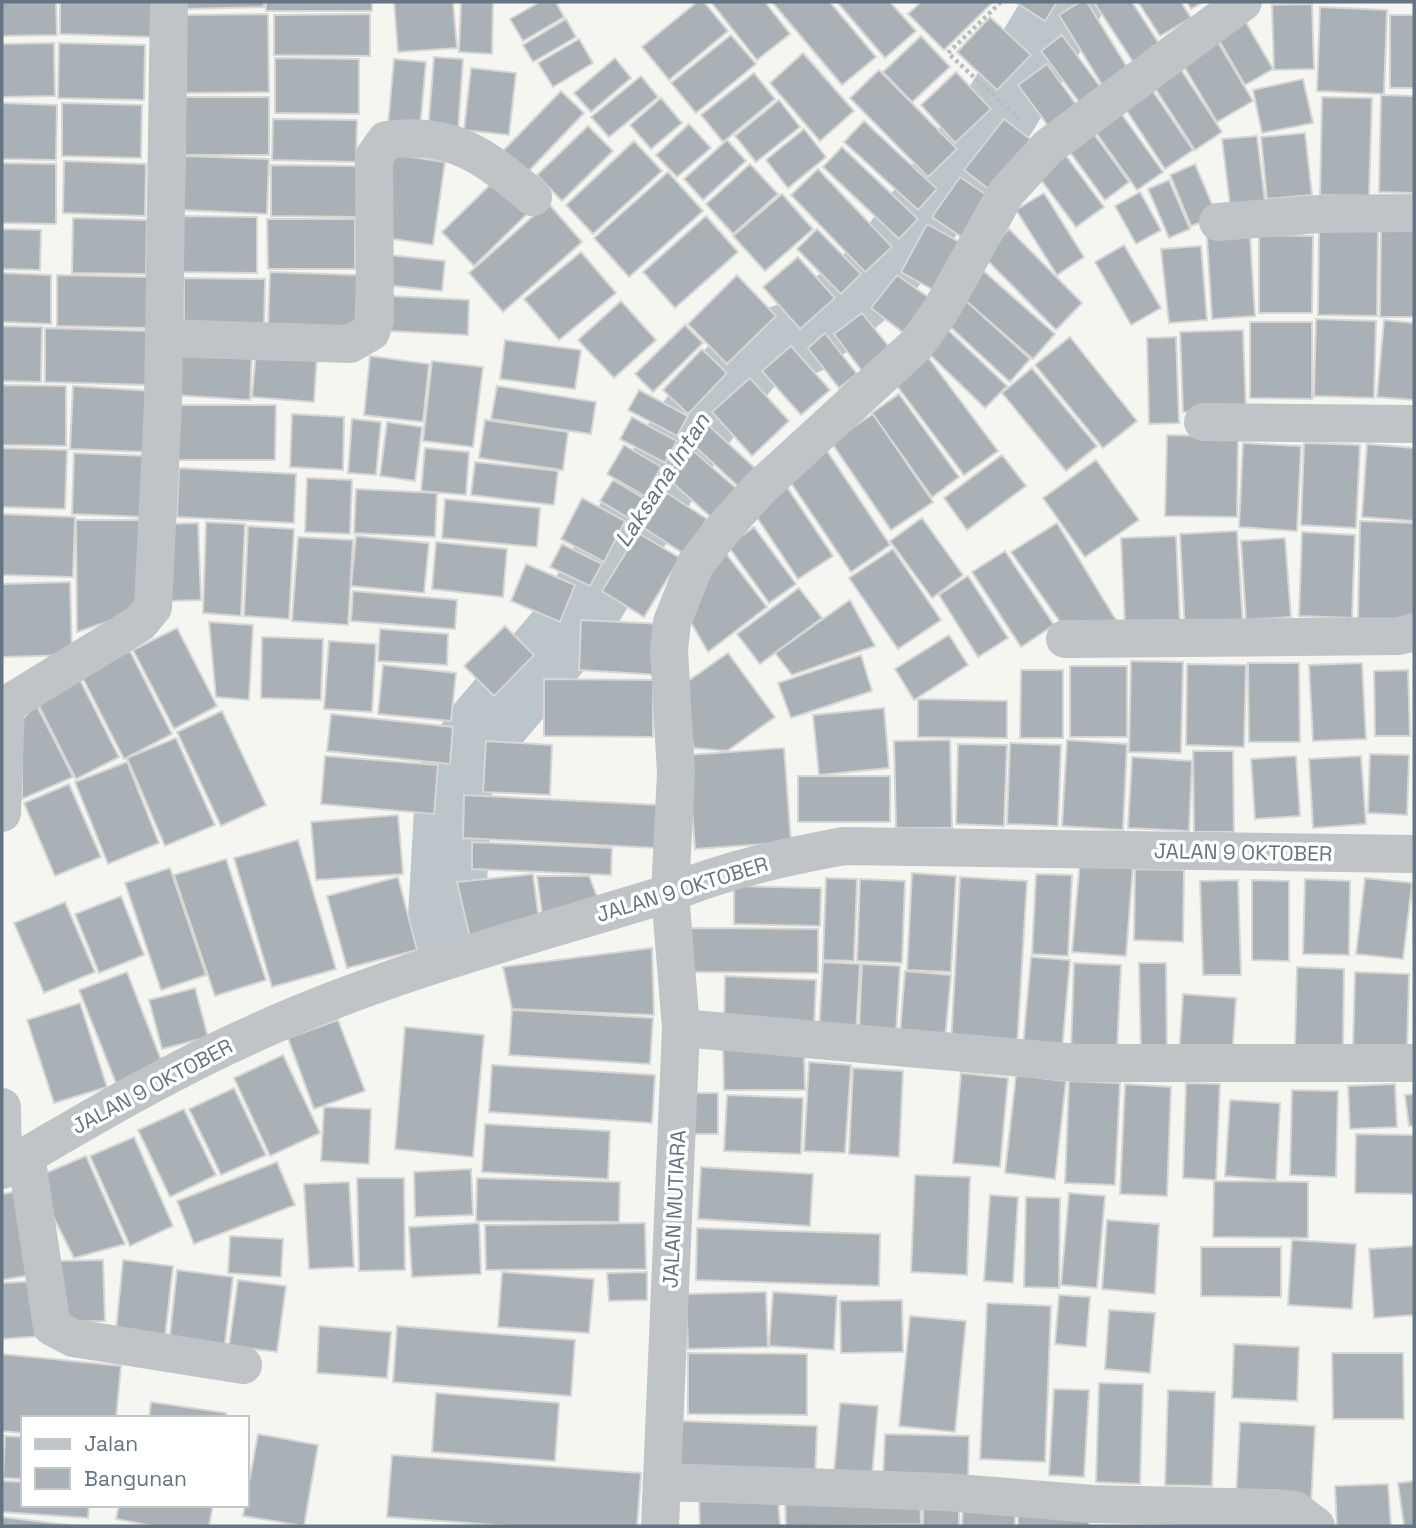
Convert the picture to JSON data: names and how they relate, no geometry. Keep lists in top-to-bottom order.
{
  "streets": {
    "street": ["JALAN 9 OKTOBER", "JALAN MUTIARA"]
  },
  "crossings": [
    ["JALAN 9 OKTOBER", "JALAN MUTIARA"]
  ],
  "water": ["Laksana Intan"],
  "legend": ["Jalan", "Bangunan"]
}
